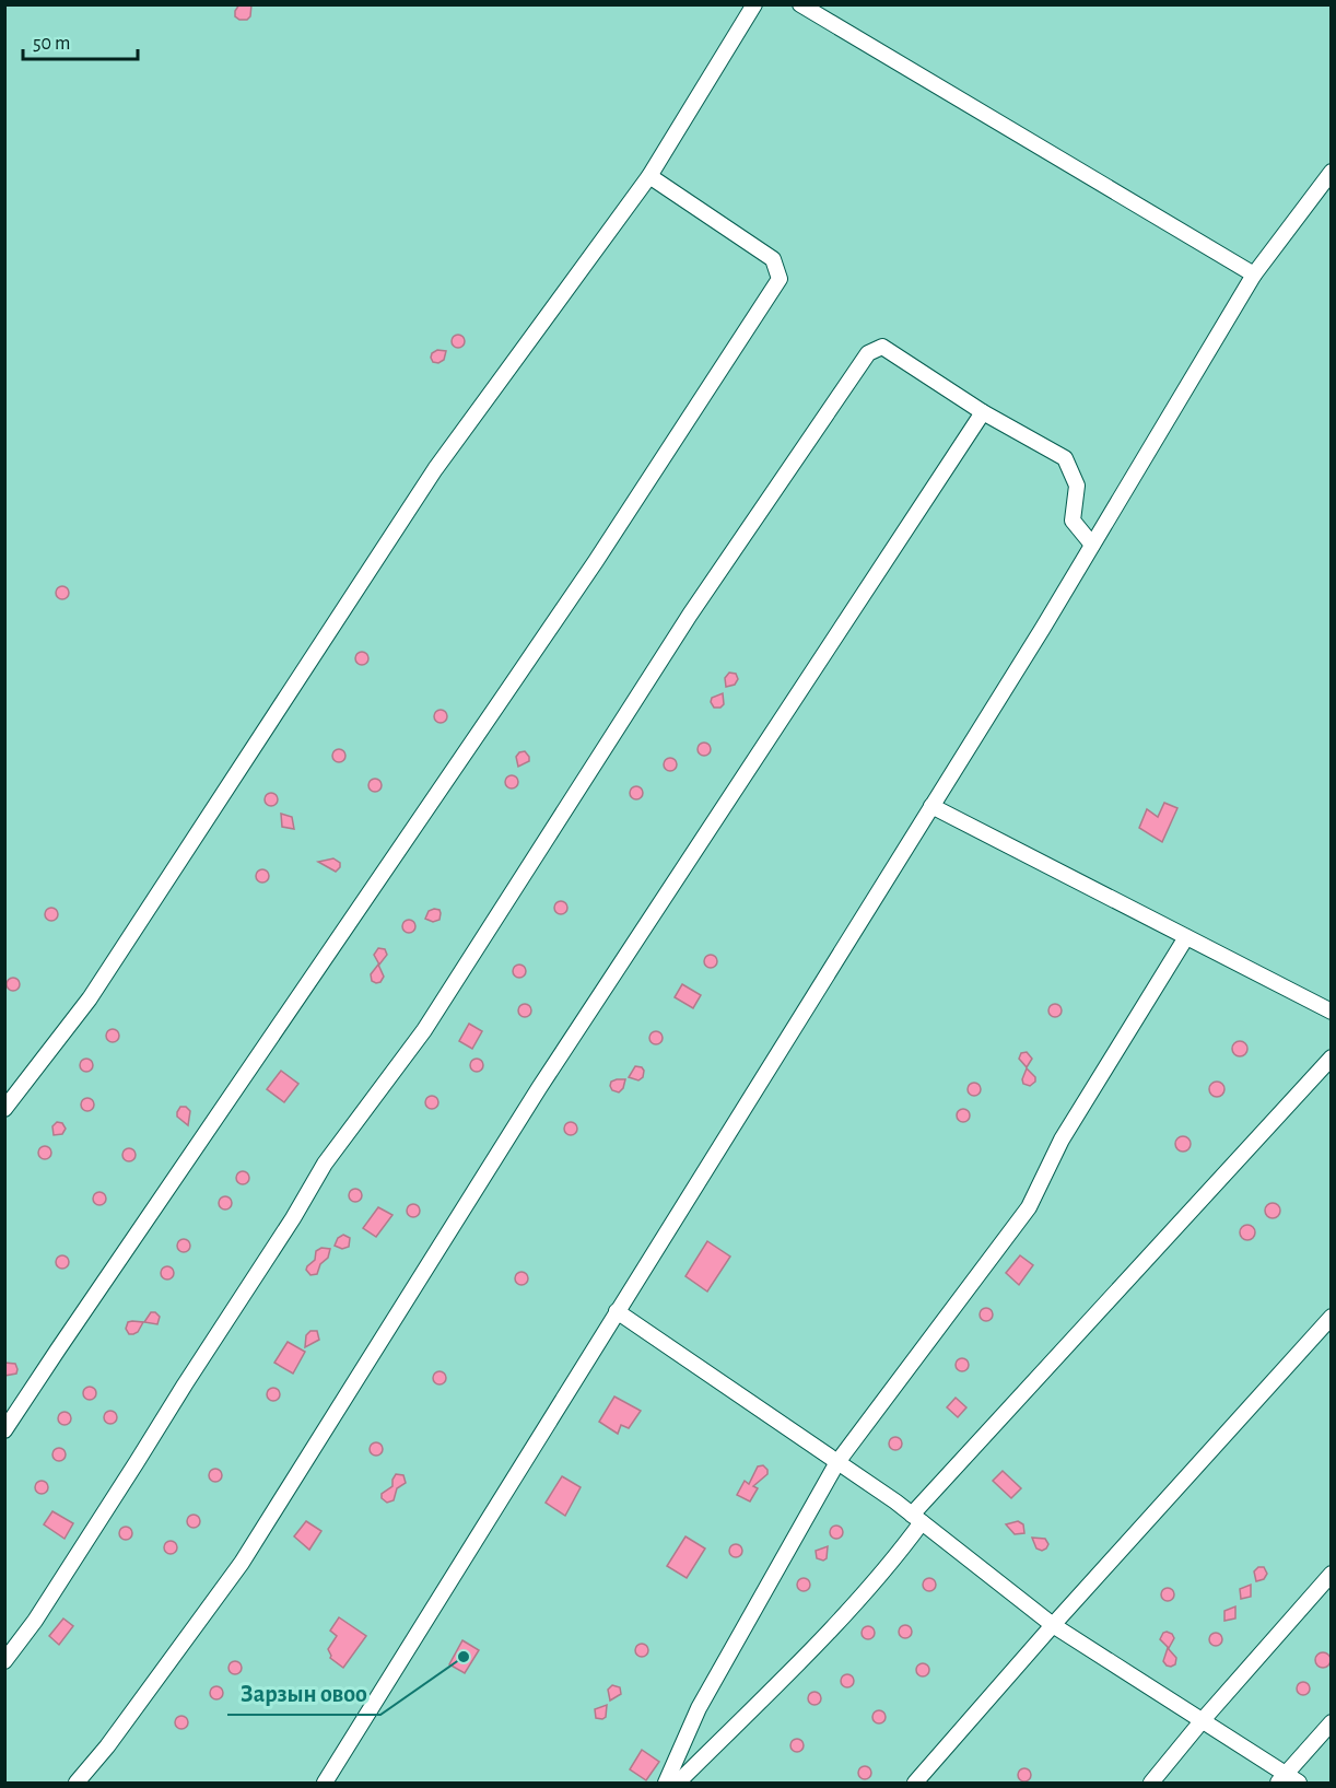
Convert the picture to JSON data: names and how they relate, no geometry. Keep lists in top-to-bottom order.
{
  "places": ["Зарзын овоо"],
  "scale_bar": "50 m"
}
